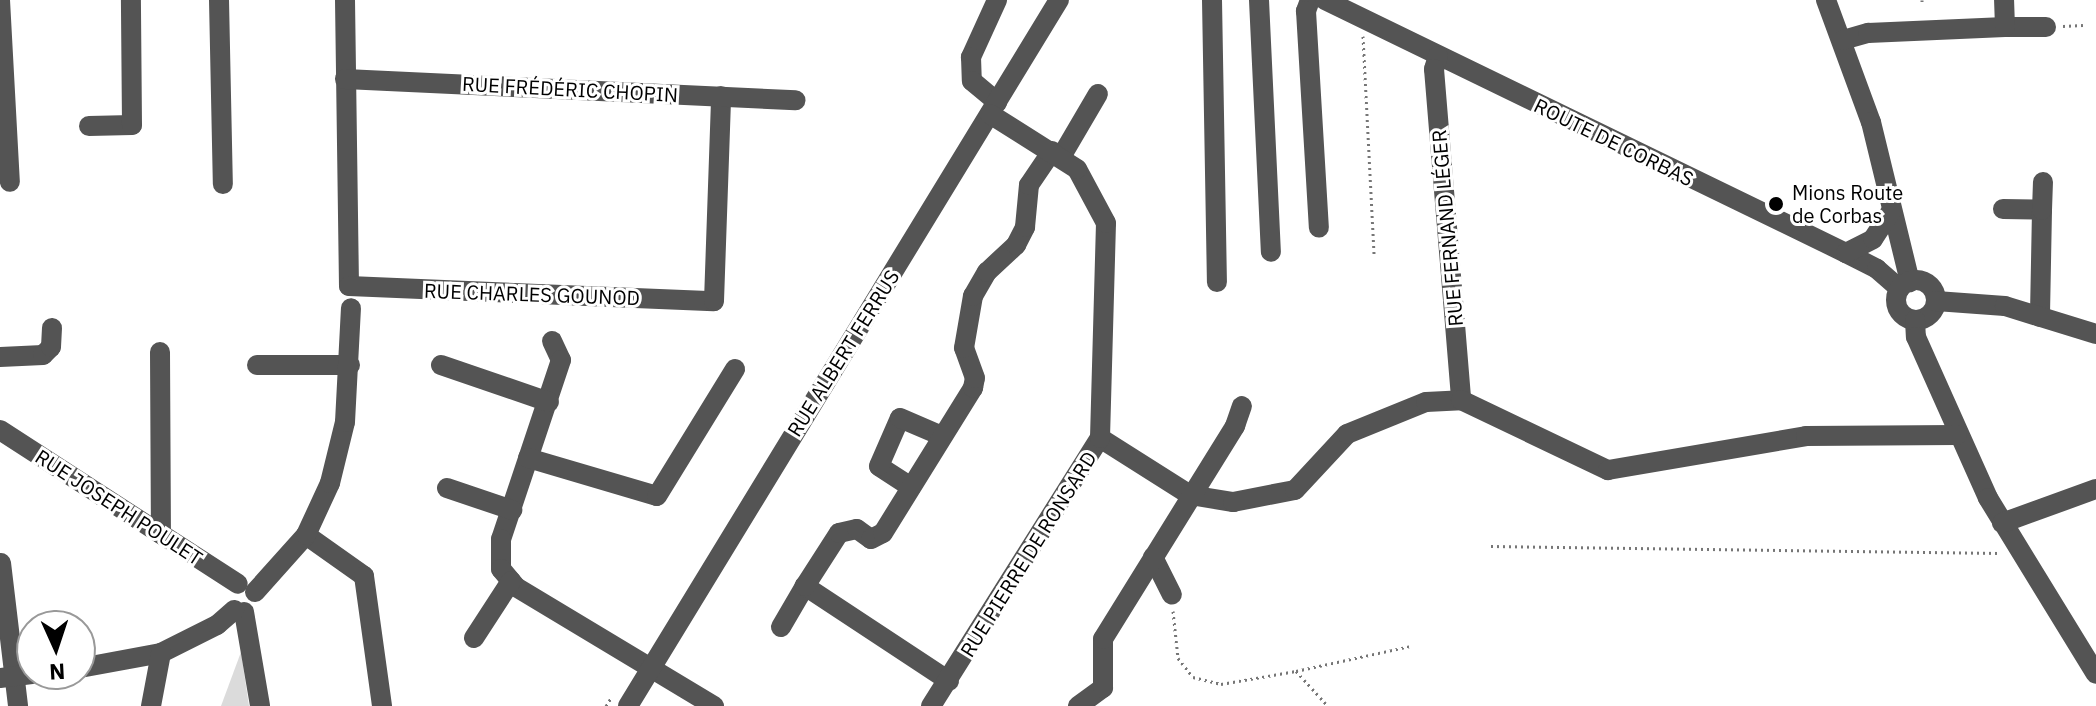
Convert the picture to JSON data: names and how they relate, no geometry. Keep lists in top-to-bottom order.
{
  "streets": {
    "street": [
      "RUE FRÉDÉRIC CHOPIN",
      "ROUTE DE CORBAS",
      "RUE FERNAND LÉGER",
      "RUE CHARLES GOUNOD",
      "RUE ALBERT FERRUS",
      "RUE JOSEPH POULET",
      "RUE PIERRE DE RONSARD"
    ]
  },
  "crossings": [
    ["RUE FRÉDÉRIC CHOPIN", "RUE CHARLES GOUNOD"],
    ["ROUTE DE CORBAS", "RUE FERNAND LÉGER"],
    ["RUE ALBERT FERRUS", "RUE PIERRE DE RONSARD"]
  ],
  "places": ["Mions Route de Corbas"],
  "north": "bottom"
}
